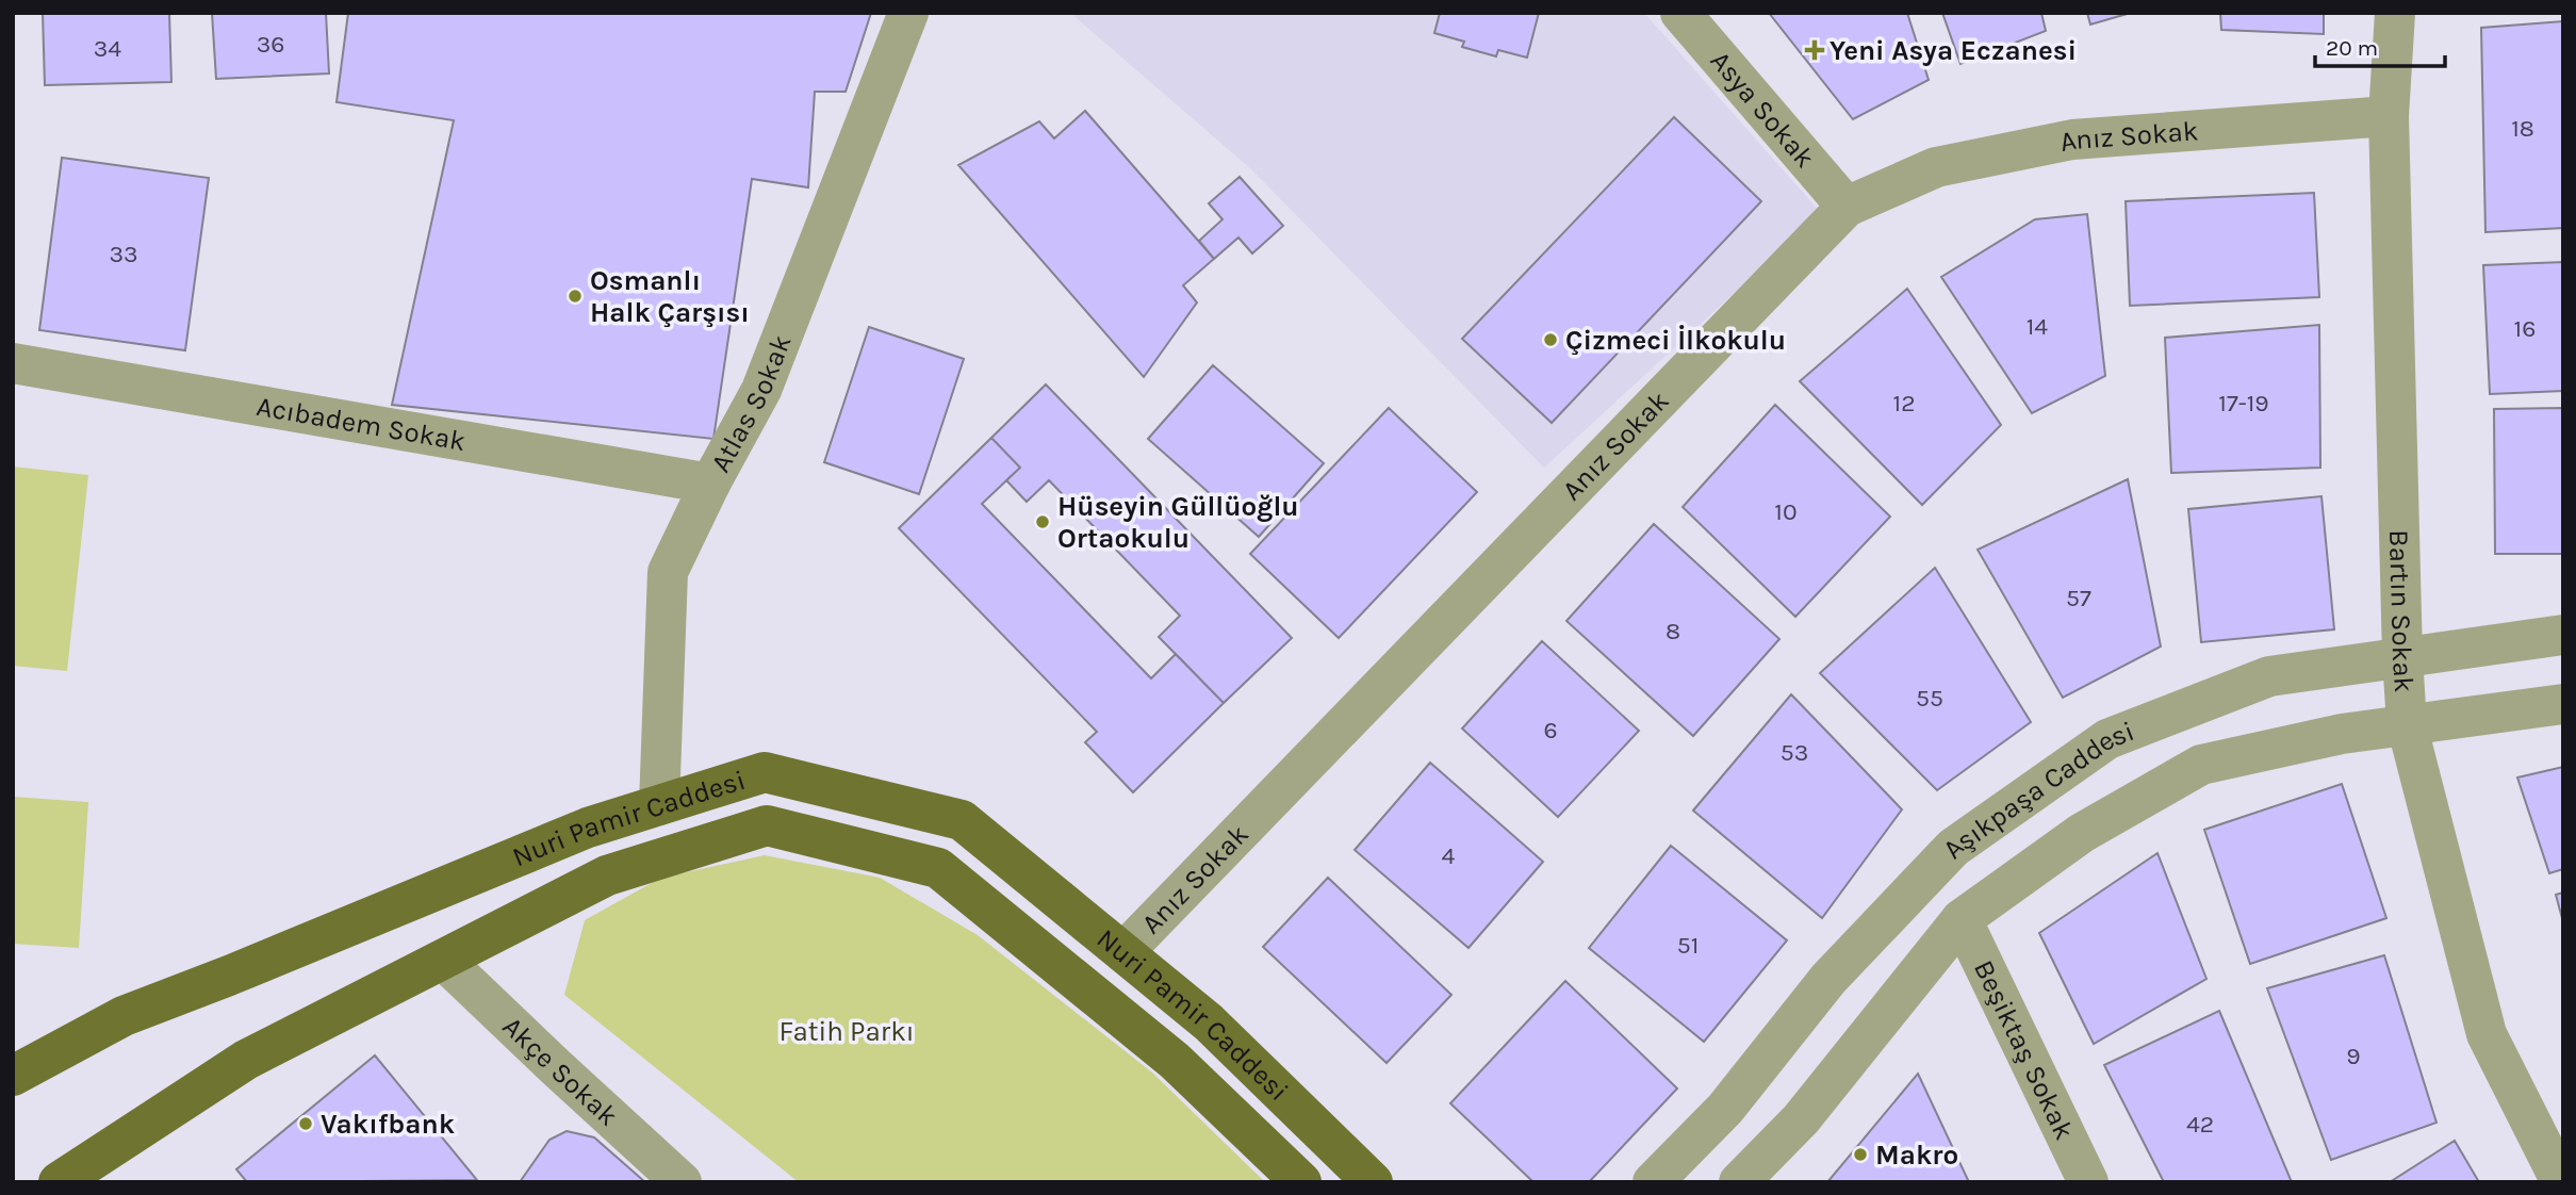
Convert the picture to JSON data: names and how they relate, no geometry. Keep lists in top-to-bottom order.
{
  "streets": {
    "main road": ["Nuri Pamir Caddesi"],
    "street": [
      "Asya Sokak",
      "Anız Sokak",
      "Atlas Sokak",
      "Acıbadem Sokak",
      "Bartın Sokak",
      "Aşıkpaşa Caddesi",
      "Beşiktaş Sokak",
      "Akçe Sokak"
    ]
  },
  "crossings": [
    ["Asya Sokak", "Anız Sokak"],
    ["Anız Sokak", "Bartın Sokak"],
    ["Anız Sokak", "Nuri Pamir Caddesi"],
    ["Atlas Sokak", "Acıbadem Sokak"],
    ["Atlas Sokak", "Nuri Pamir Caddesi"],
    ["Bartın Sokak", "Aşıkpaşa Caddesi"],
    ["Aşıkpaşa Caddesi", "Beşiktaş Sokak"],
    ["Nuri Pamir Caddesi", "Akçe Sokak"]
  ],
  "parks": ["Fatih Parkı"],
  "places": {
    "health": ["Yeni Asya Eczanesi"],
    "other": [
      "Osmanlı Halk Çarşısı",
      "Çizmeci İlkokulu",
      "Hüseyin Güllüoğlu Ortaokulu",
      "Vakıfbank",
      "Makro"
    ]
  },
  "house_numbers": [
    "36",
    "34",
    "18",
    "33",
    "14",
    "16",
    "12",
    "17-19",
    "10",
    "57",
    "8",
    "55",
    "6",
    "53",
    "4",
    "51",
    "9",
    "42"
  ],
  "scale_bar": "20 m"
}
